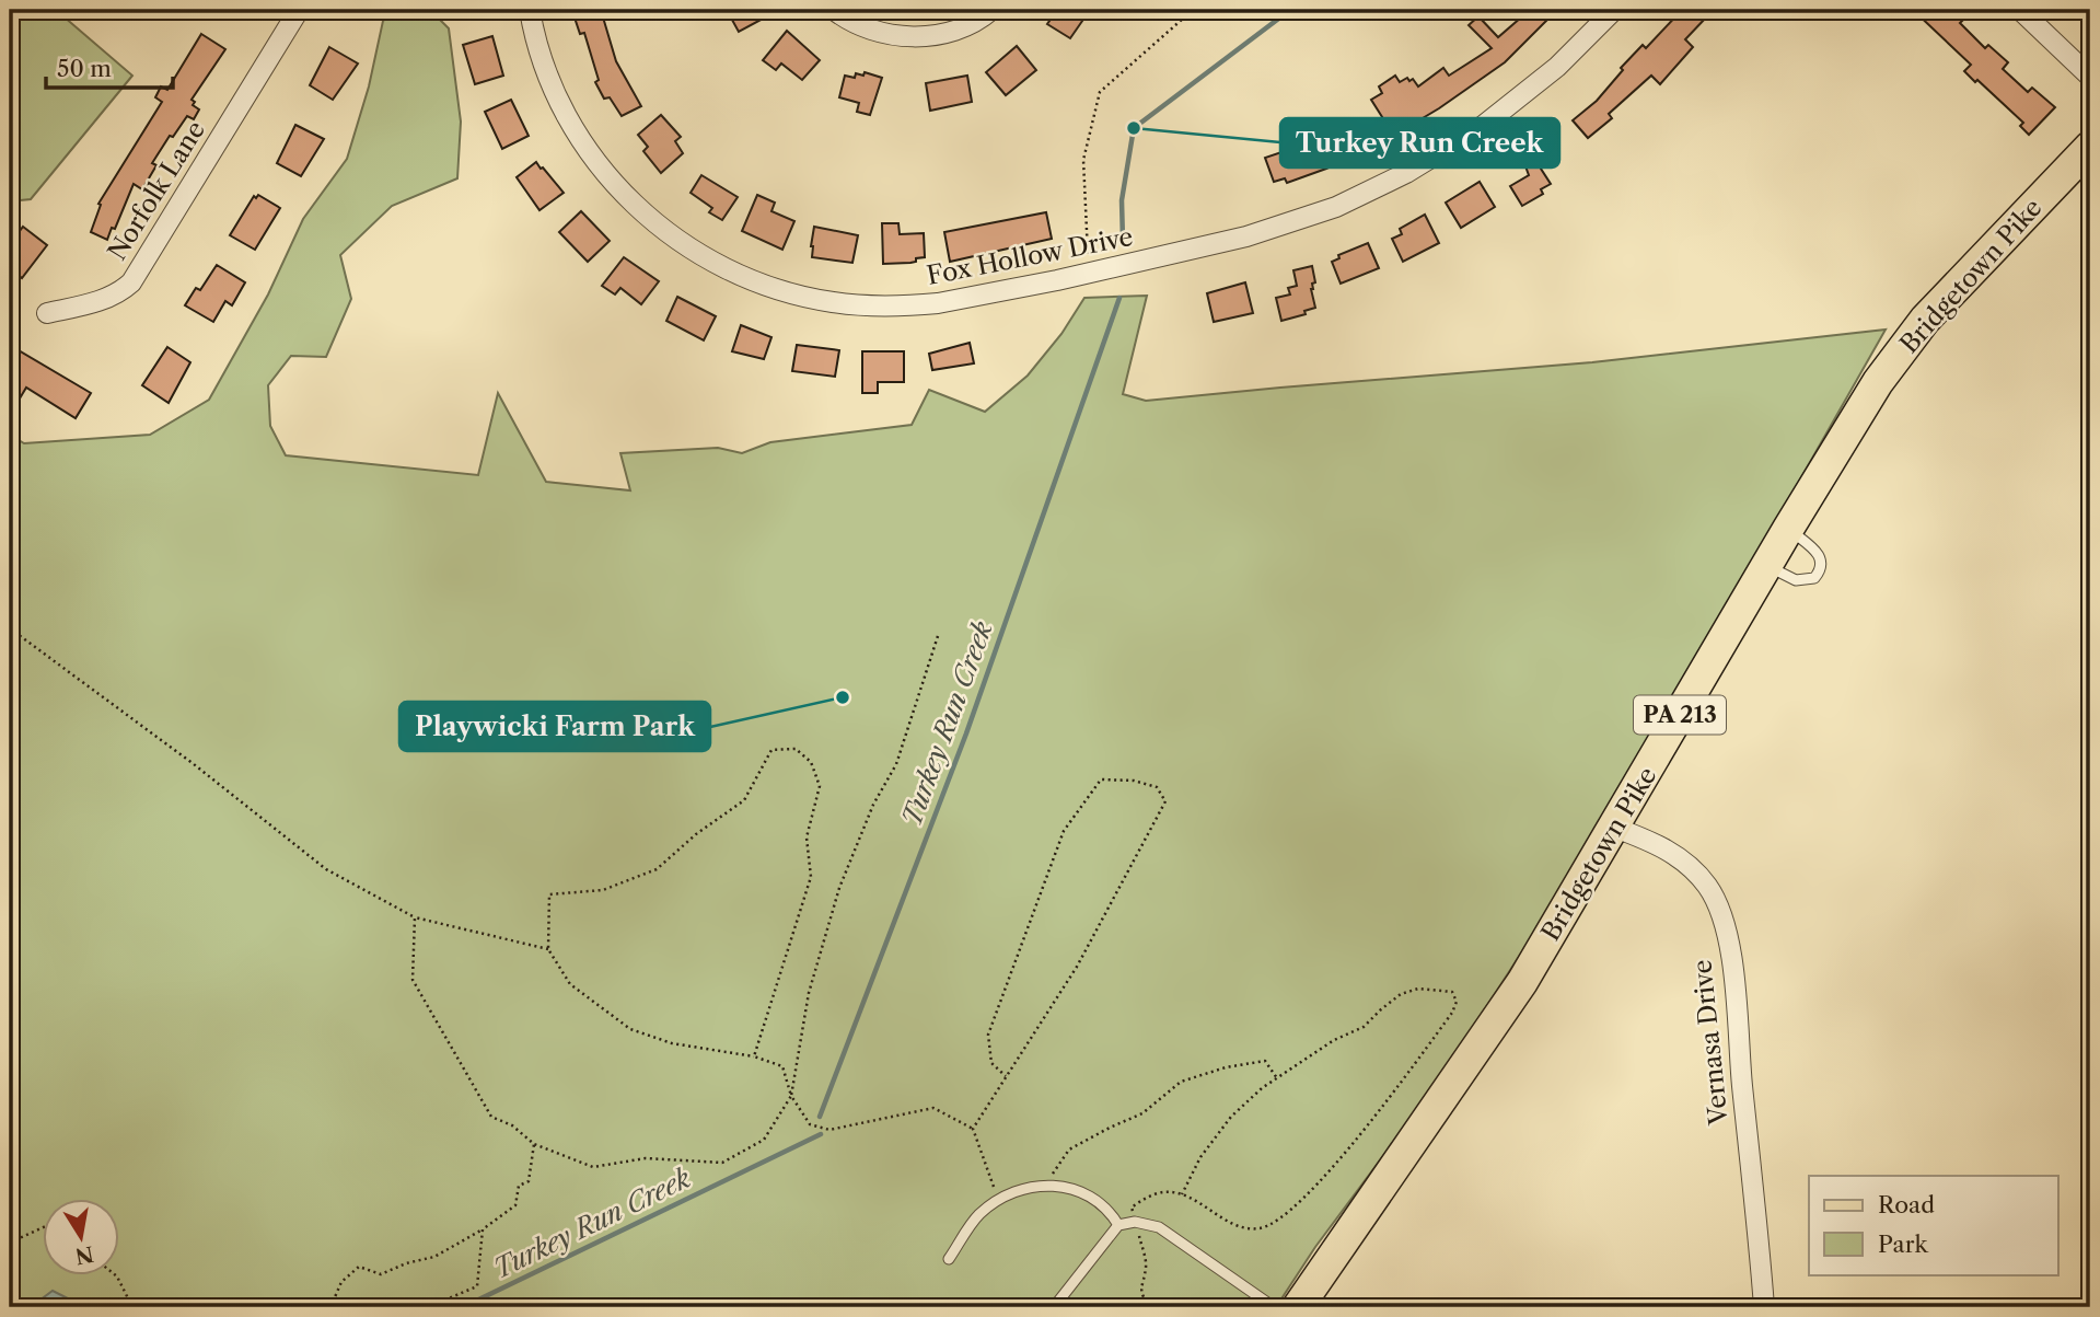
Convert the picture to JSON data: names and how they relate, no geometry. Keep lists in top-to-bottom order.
{
  "streets": {
    "main road": ["Bridgetown Pike", "PA 213"],
    "street": ["Norfolk Lane", "Fox Hollow Drive", "Vernasa Drive"]
  },
  "crossings": [
    ["Bridgetown Pike", "Vernasa Drive"]
  ],
  "water": ["Turkey Run Creek"],
  "places": ["Turkey Run Creek", "Playwicki Farm Park"],
  "legend": ["Road", "Park"],
  "scale_bar": "50 m",
  "north": "bottom"
}
